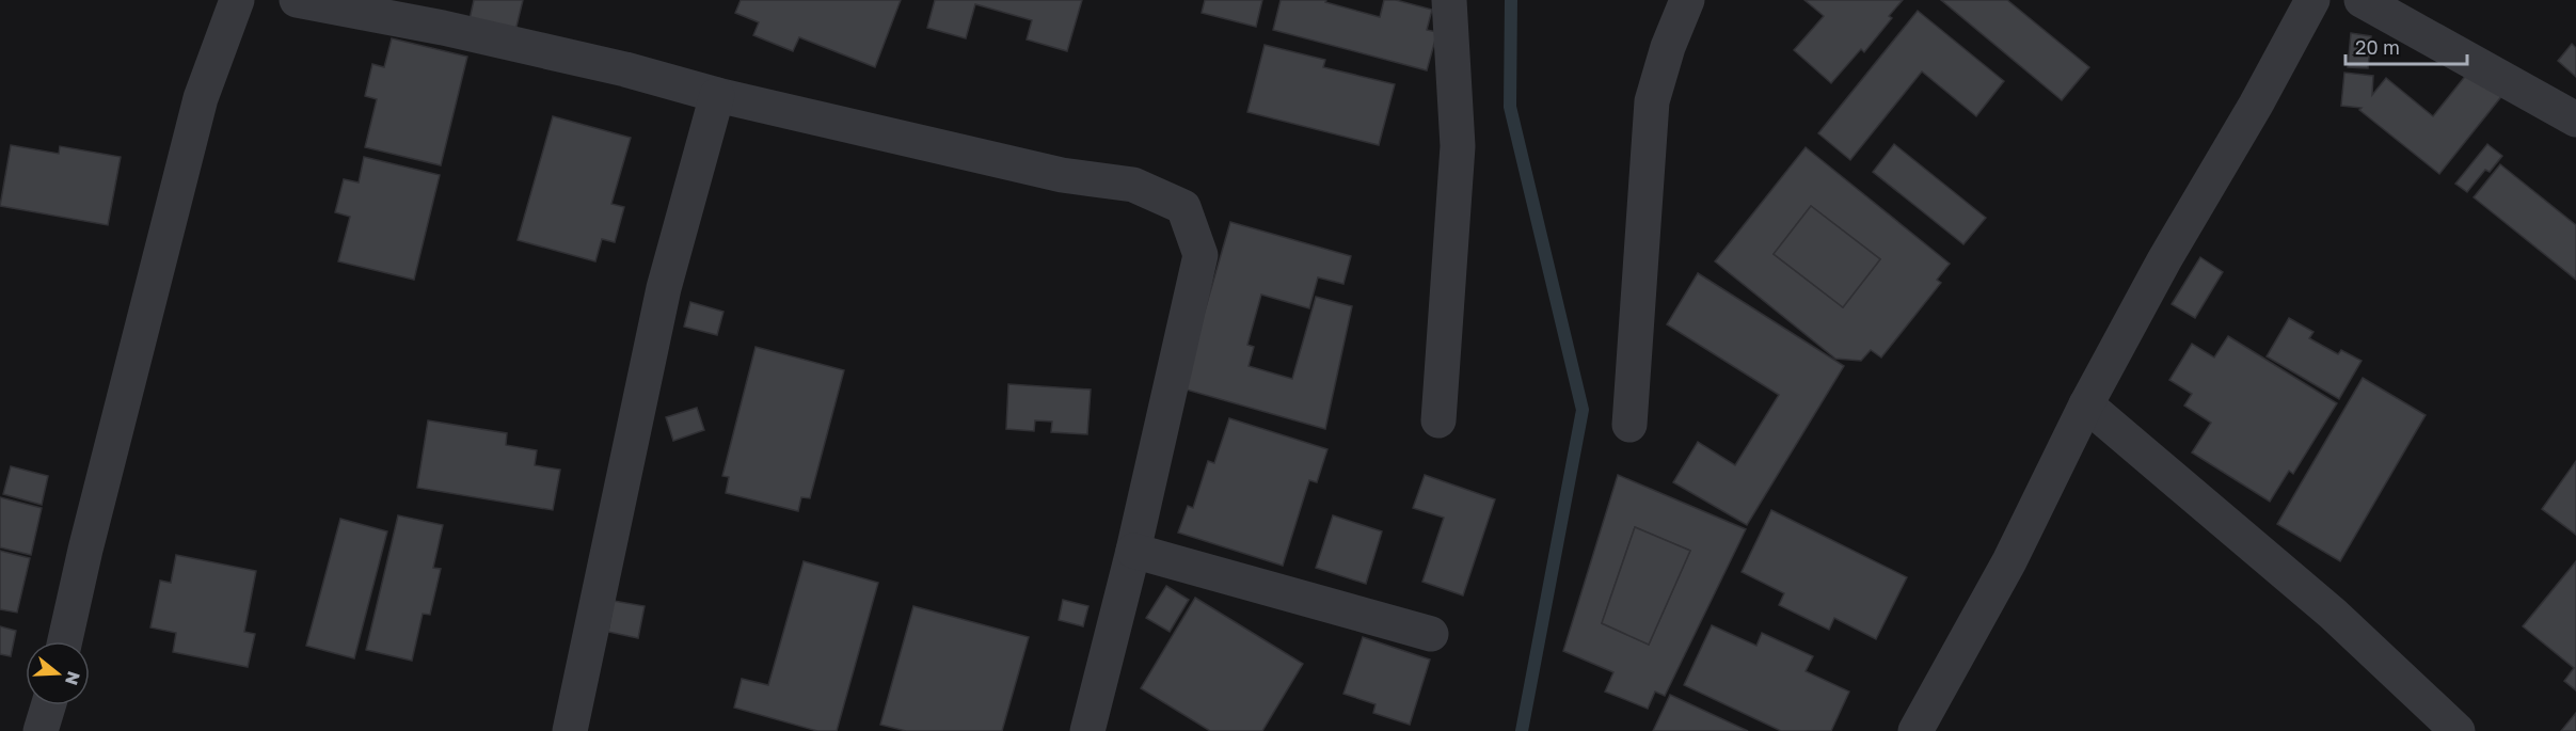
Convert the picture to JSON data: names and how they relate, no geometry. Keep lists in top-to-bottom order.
{
  "scale_bar": "20 m",
  "north": "right"
}
